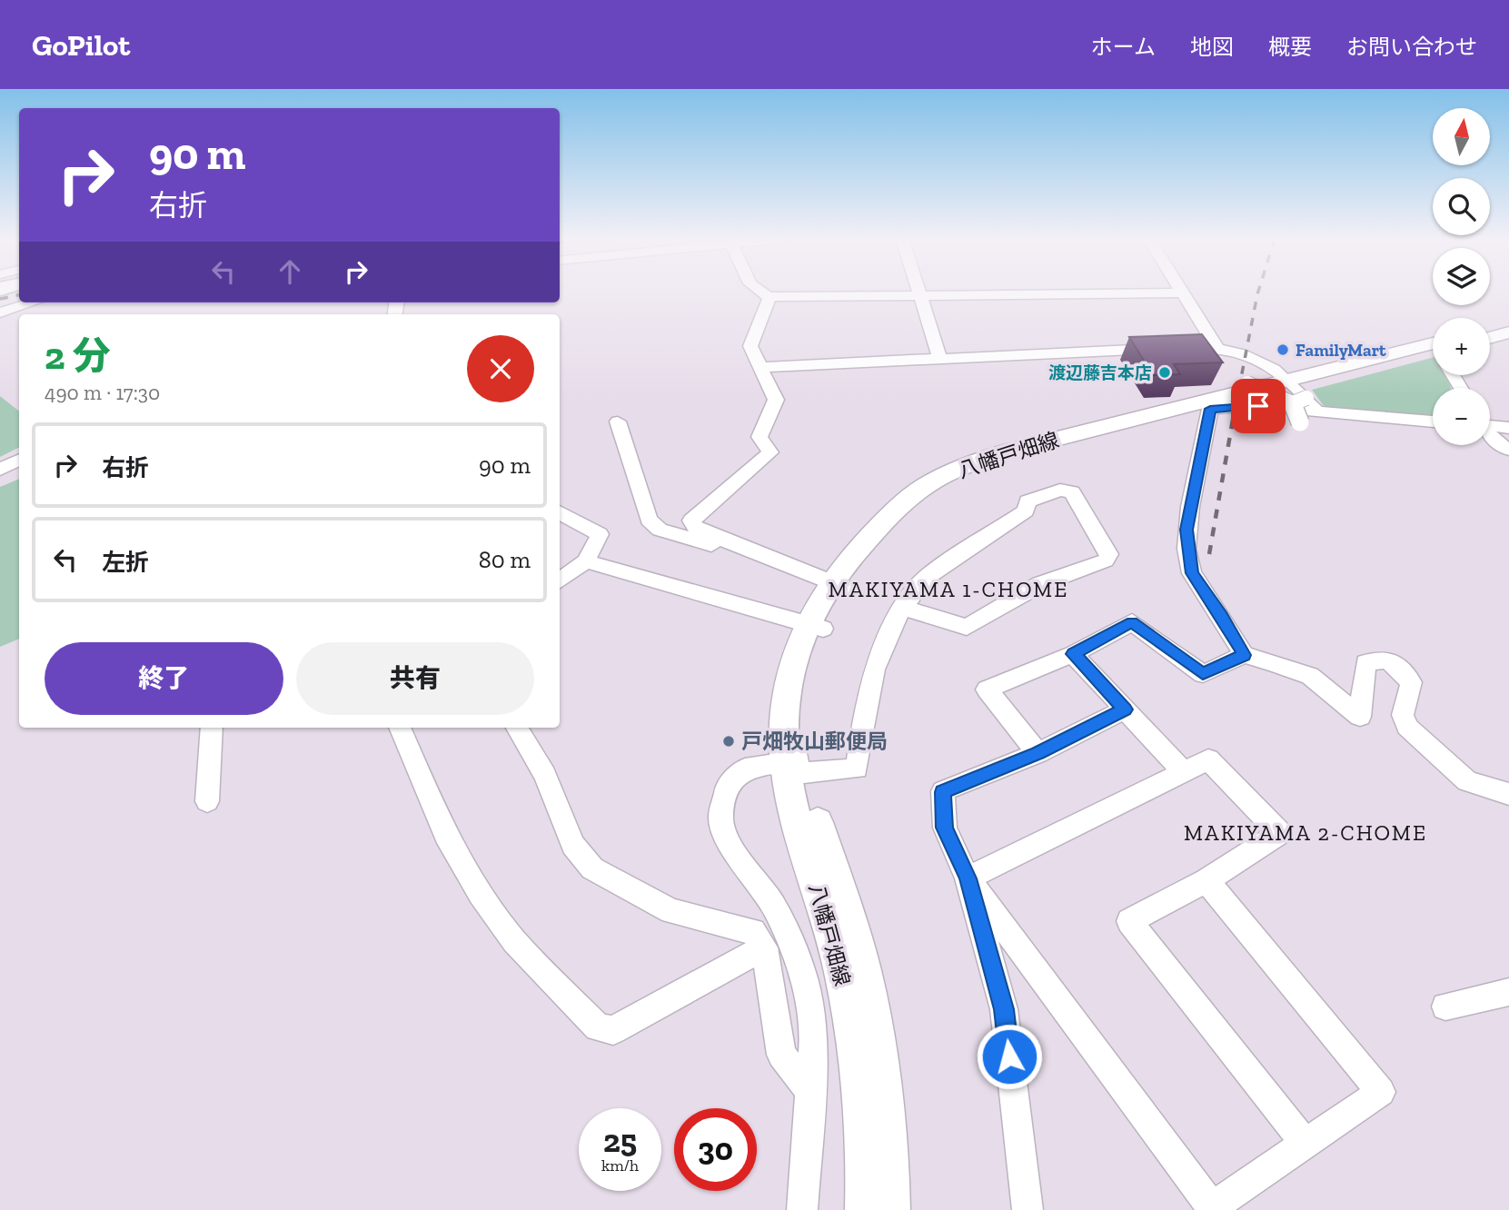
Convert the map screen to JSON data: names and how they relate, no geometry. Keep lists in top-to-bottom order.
{
  "streets": {
    "main road": ["八幡戸畑線"]
  },
  "districts": ["MAKIYAMA 1-CHOME", "MAKIYAMA 2-CHOME"],
  "places": ["FamilyMart", "渡辺藤吉本店", "戸畑牧山郵便局"],
  "north": "top",
  "page": {
    "header": "GoPilot",
    "nav": [
      "ホーム",
      "地図",
      "概要",
      "お問い合わせ"
    ],
    "map_buttons": ["+", "−"],
    "turn": ["90 m", "右折"],
    "heading": ["2 分", "490 m · 17:30"],
    "list": [
      {
        "name": "右折",
        "value": "90 m"
      },
      {
        "name": "左折",
        "value": "80 m"
      }
    ],
    "buttons": ["終了", "共有"],
    "speed": "25 km/h",
    "limit": "30"
  }
}
